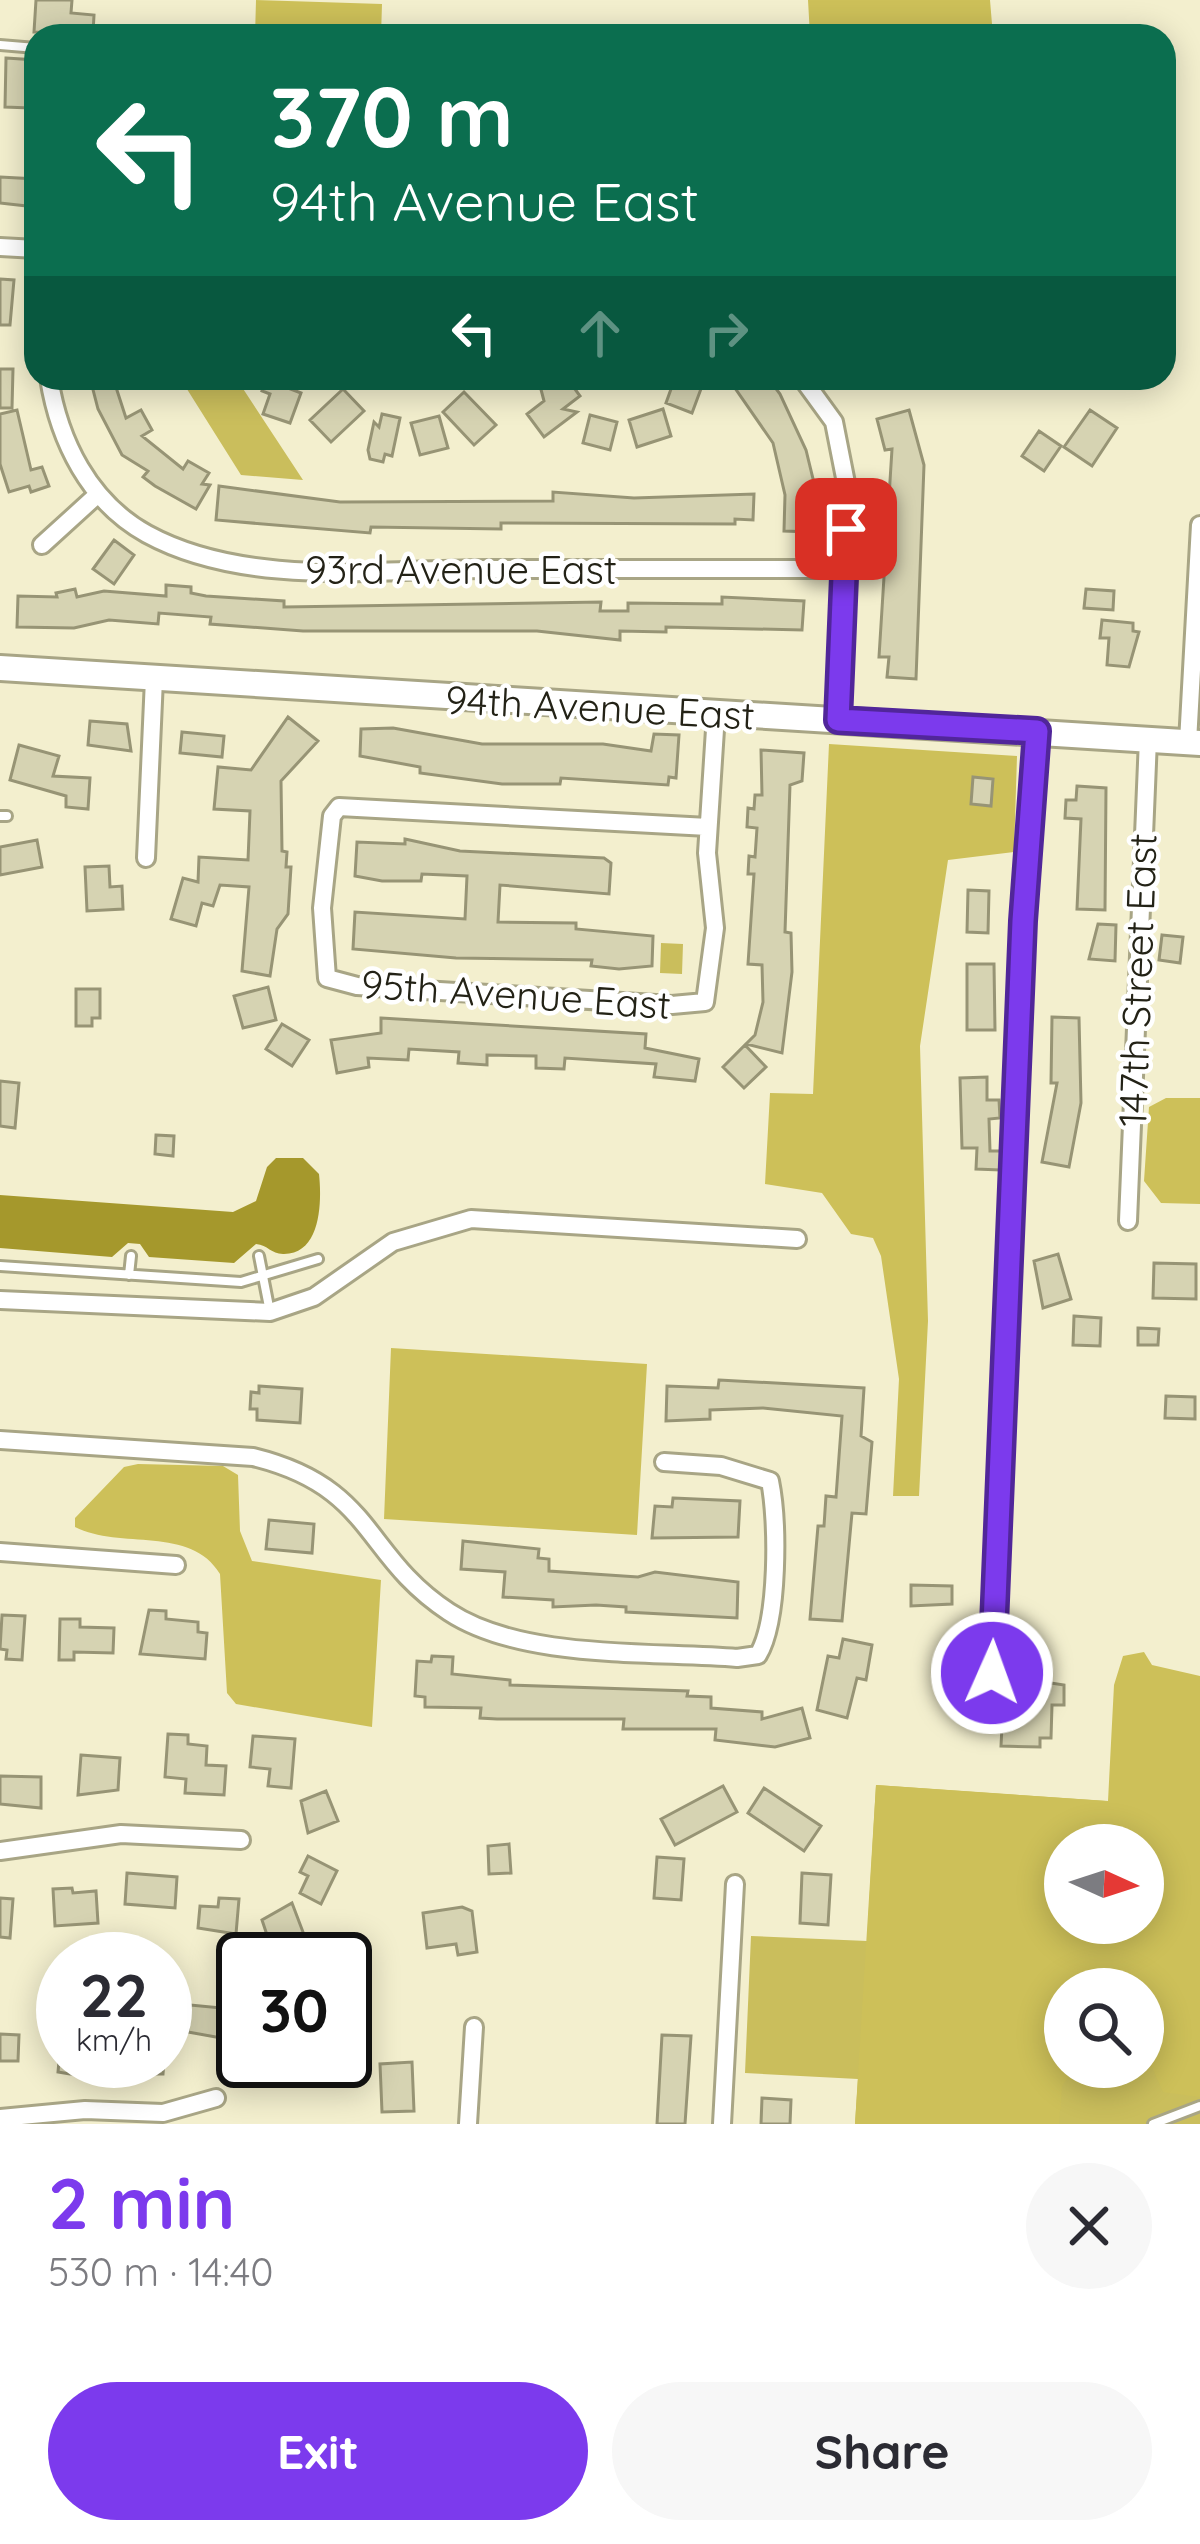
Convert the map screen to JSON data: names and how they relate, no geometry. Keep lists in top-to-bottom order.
{
  "streets": {
    "main road": ["94th Avenue East"],
    "street": ["93rd Avenue East", "147th Street East", "95th Avenue East"]
  },
  "crossings": [
    ["94th Avenue East", "147th Street East"]
  ],
  "north": "right",
  "page": {
    "turn": ["370 m", "94th Avenue East"],
    "speed": "22 km/h",
    "limit": "30",
    "heading": ["2 min", "530 m · 14:40"],
    "buttons": ["Exit", "Share"]
  }
}
